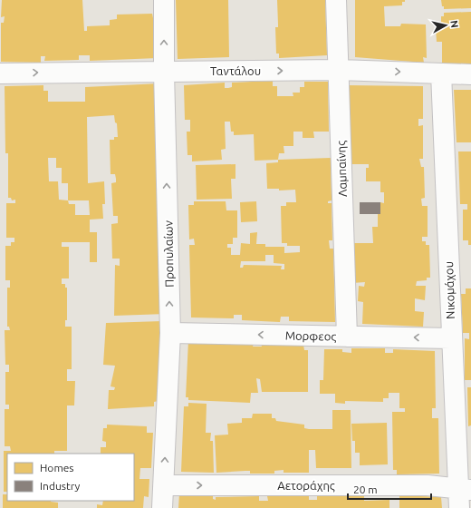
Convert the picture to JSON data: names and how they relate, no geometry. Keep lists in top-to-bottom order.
{
  "streets": {
    "street": [
      "Ταντάλου",
      "Λαμπαίνης",
      "Προπυλαίων",
      "Νικομάχου",
      "Μορφεος",
      "Αετοράχης"
    ]
  },
  "crossings": [
    ["Ταντάλου", "Λαμπαίνης"],
    ["Ταντάλου", "Προπυλαίων"],
    ["Ταντάλου", "Νικομάχου"],
    ["Λαμπαίνης", "Μορφεος"],
    ["Προπυλαίων", "Μορφεος"],
    ["Προπυλαίων", "Αετοράχης"],
    ["Νικομάχου", "Μορφεος"],
    ["Νικομάχου", "Αετοράχης"]
  ],
  "one_way": [
    "Ταντάλου",
    "Προπυλαίων",
    "Μορφεος",
    "Αετοράχης"
  ],
  "legend": ["Homes", "Industry"],
  "scale_bar": "20 m",
  "north": "right"
}
